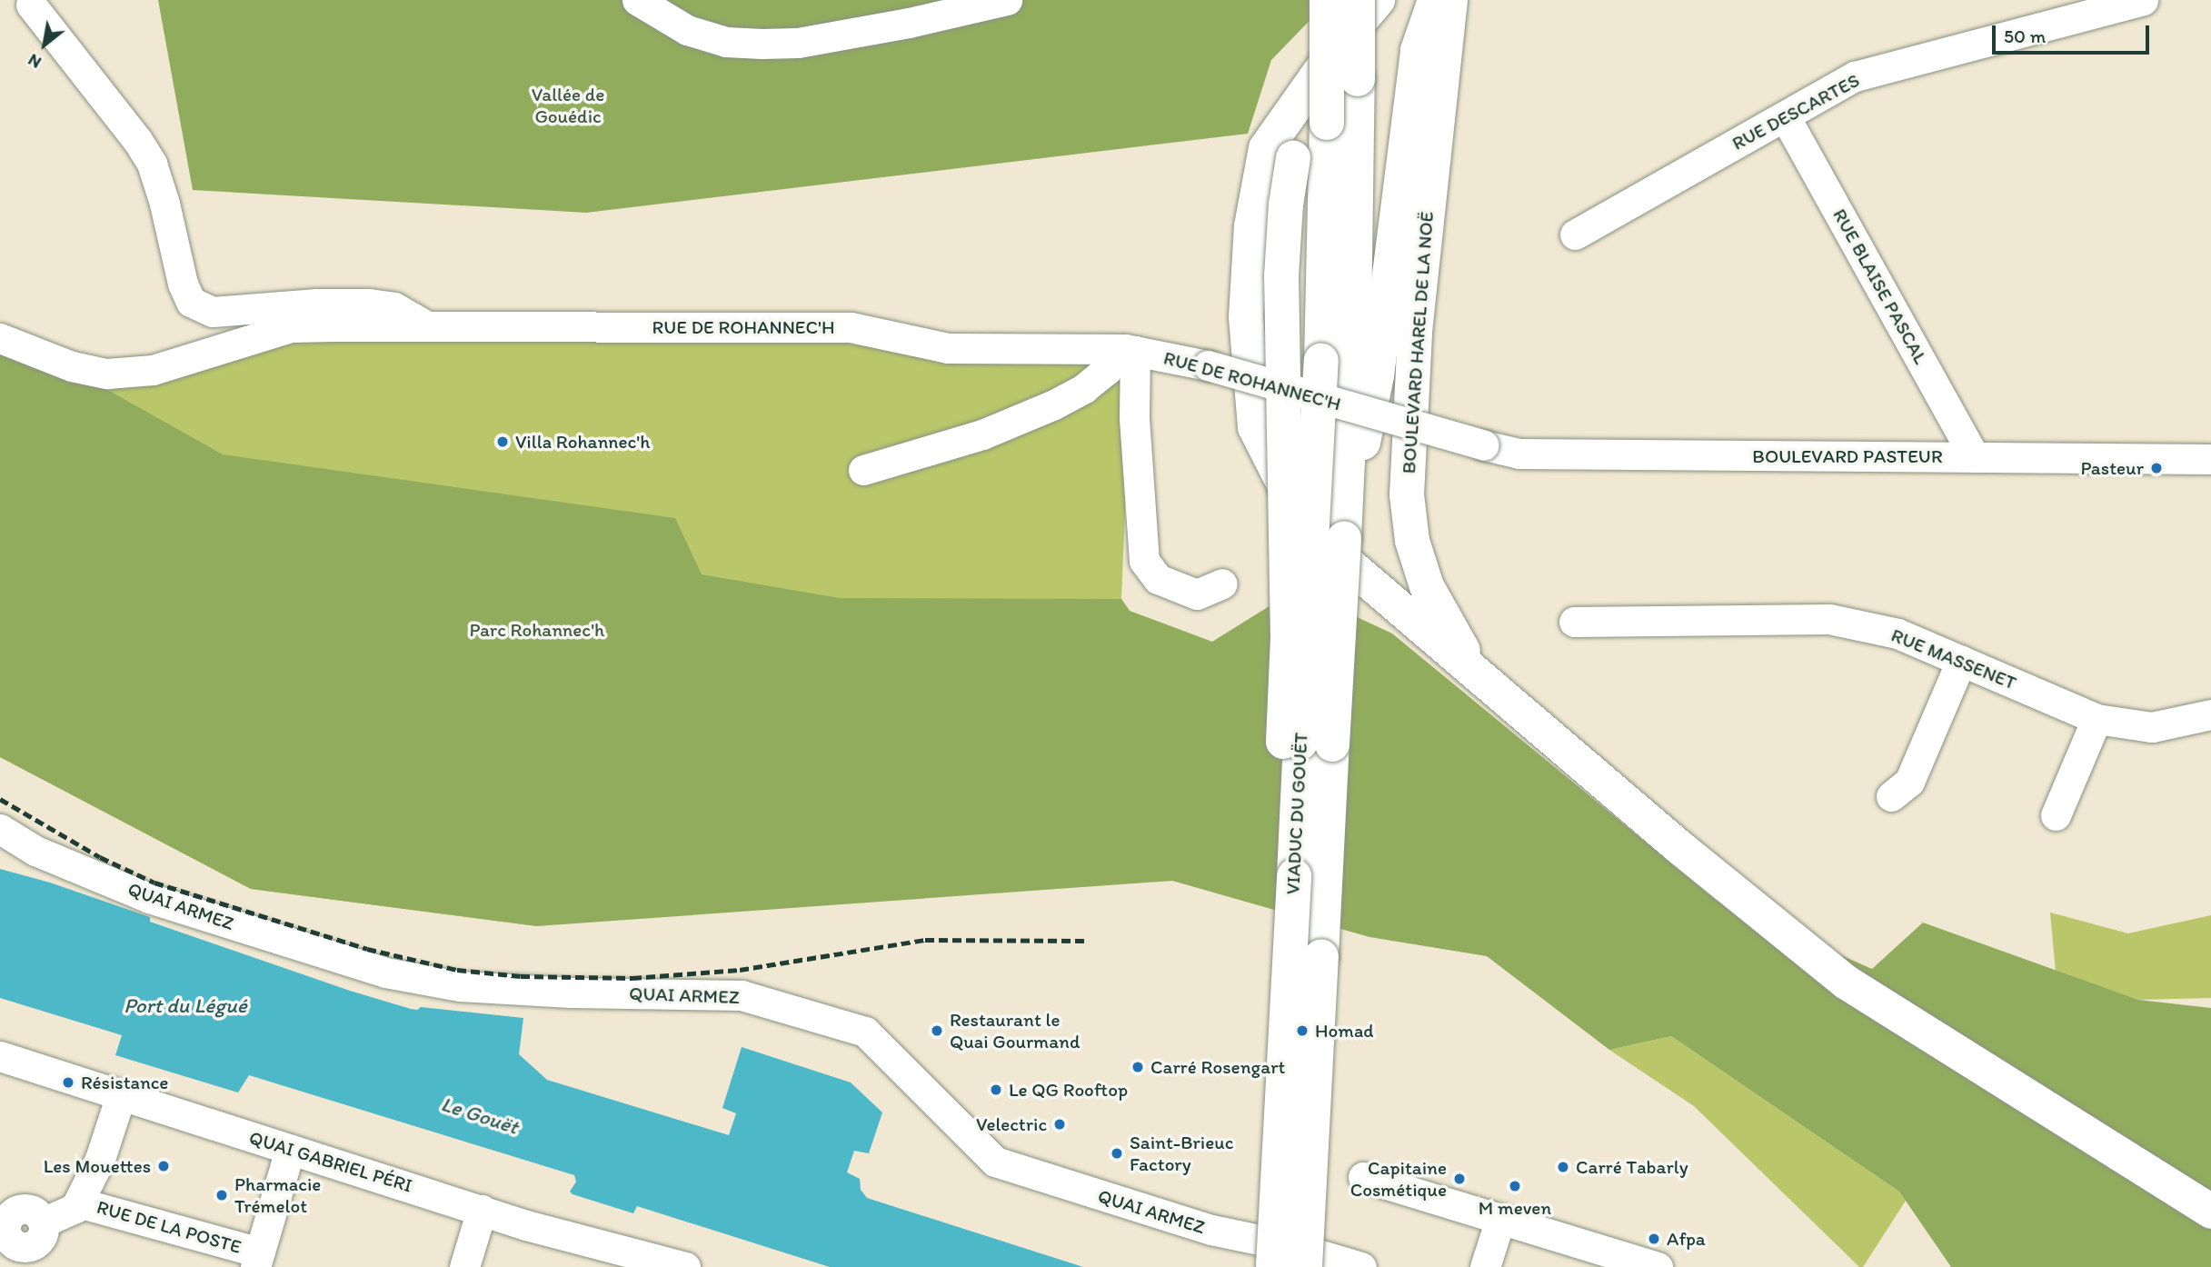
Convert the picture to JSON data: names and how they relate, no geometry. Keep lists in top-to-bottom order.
{
  "streets": {
    "main road": ["BOULEVARD HAREL DE LA NOË", "VIADUC DU GOUËT"],
    "street": [
      "RUE DESCARTES",
      "RUE BLAISE PASCAL",
      "RUE DE ROHANNEC'H",
      "BOULEVARD PASTEUR",
      "RUE MASSENET",
      "QUAI ARMEZ",
      "QUAI GABRIEL PÉRI",
      "RUE DE LA POSTE"
    ]
  },
  "crossings": [
    ["RUE DESCARTES", "RUE BLAISE PASCAL"],
    ["RUE BLAISE PASCAL", "BOULEVARD PASTEUR"],
    ["RUE DE ROHANNEC'H", "BOULEVARD PASTEUR"]
  ],
  "water": ["Port du Légué", "Le Gouët"],
  "parks": ["Vallée de Gouédic", "Parc Rohannec'h"],
  "places": [
    "Villa Rohannec'h",
    "Pasteur",
    "Restaurant le Quai Gourmand",
    "Homad",
    "Carré Rosengart",
    "Résistance",
    "Le QG Rooftop",
    "Velectric",
    "Saint-Brieuc Factory",
    "Les Mouettes",
    "Carré Tabarly",
    "Capitaine Cosmétique",
    "M meven",
    "Pharmacie Trémelot",
    "Afpa"
  ],
  "scale_bar": "50 m",
  "north": "bottom left"
}
